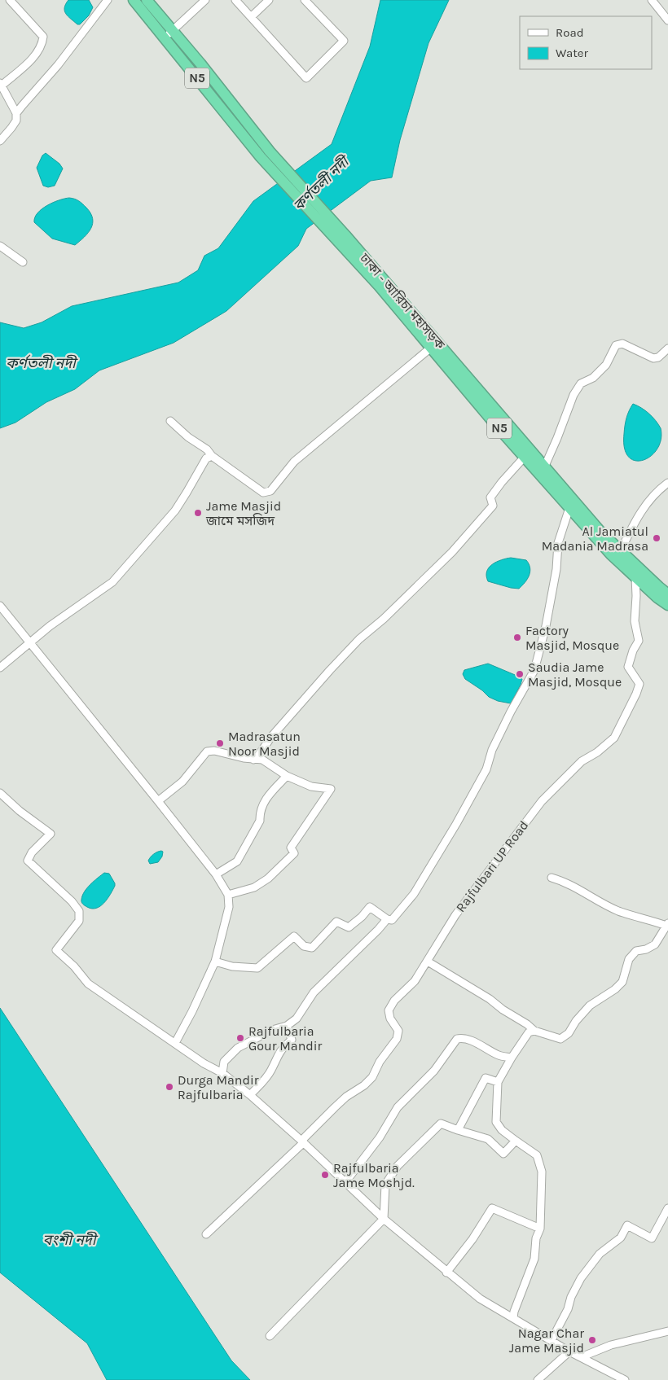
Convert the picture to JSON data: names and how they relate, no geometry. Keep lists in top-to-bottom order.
{
  "streets": {
    "highway": ["N5", "ঢাকা - আরিচা মহাসড়ক"],
    "street": ["Rajfulbari UP Road"]
  },
  "crossings": [
    ["N5", "ঢাকা - আরিচা মহাসড়ক"],
    ["N5", "Rajfulbari UP Road"]
  ],
  "water": ["কর্ণতলী নদী", "বংশী নদী"],
  "places": [
    "Jame Masjid জামে মসজিদ",
    "Al Jamiatul Madania Madrasa",
    "Factory Masjid, Mosque",
    "Saudia Jame Masjid, Mosque",
    "Madrasatun Noor Masjid",
    "Rajfulbaria Gour Mandir",
    "Durga Mandir Rajfulbaria",
    "Rajfulbaria Jame Moshjd.",
    "Nagar Char Jame Masjid"
  ],
  "legend": ["Road", "Water"]
}
